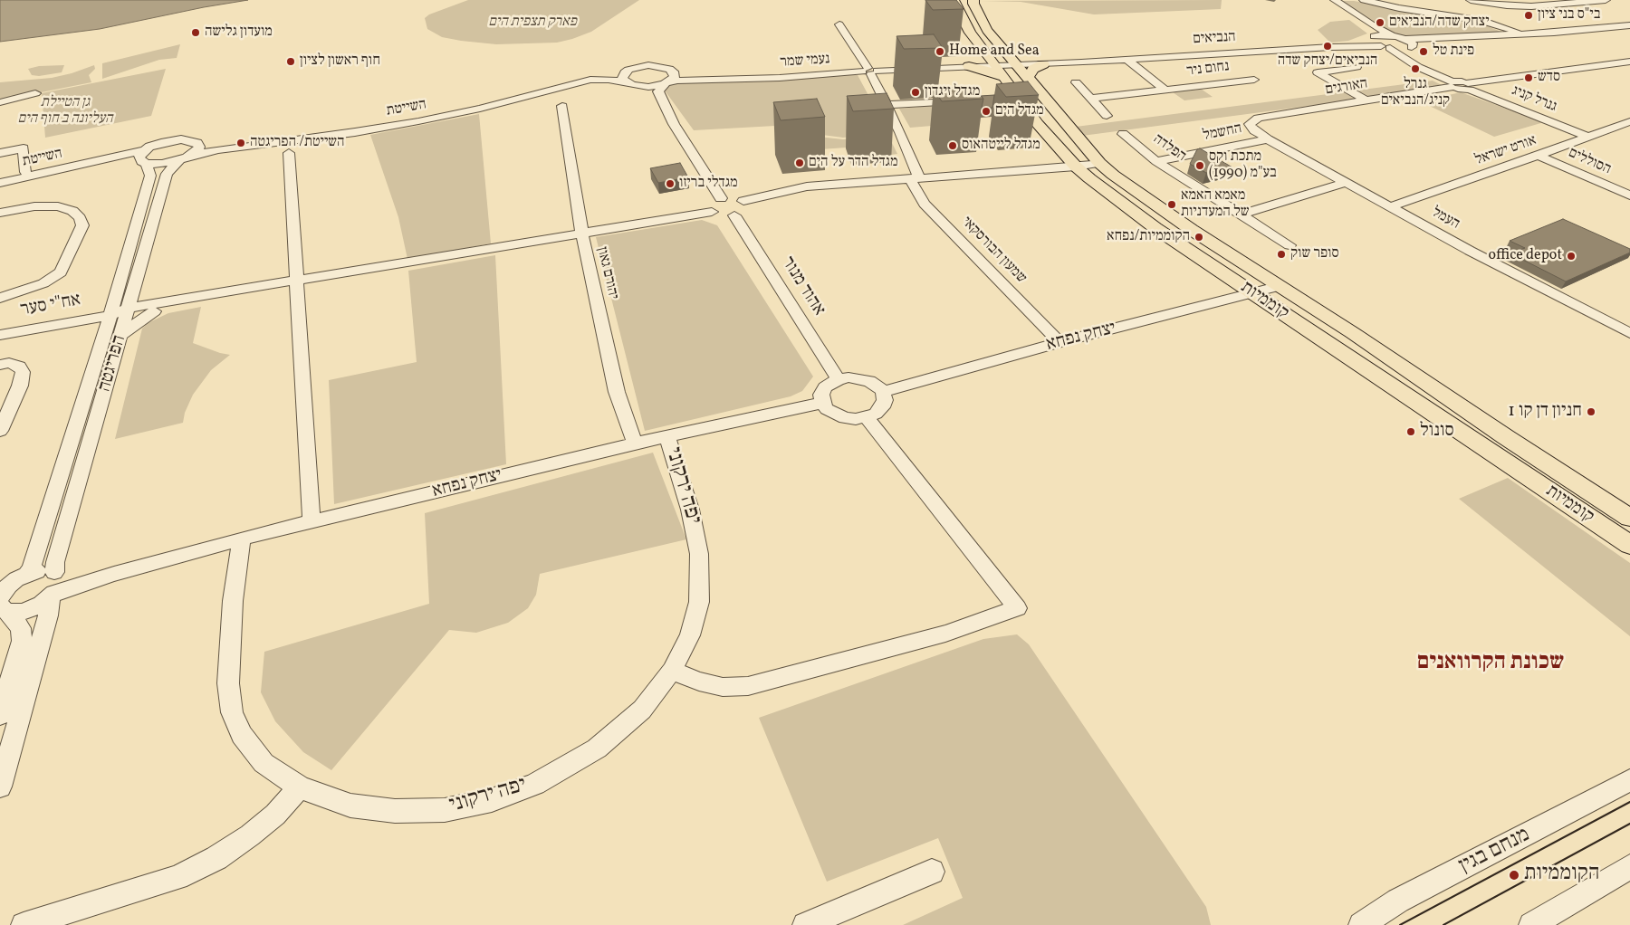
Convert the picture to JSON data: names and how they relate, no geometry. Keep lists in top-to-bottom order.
{
  "streets": {
    "main road": ["קוממיות"],
    "street": [
      "הנביאים",
      "נעמי שמר",
      "נחום ניר",
      "האורגים",
      "גנרל קניג",
      "השייטת",
      "החשמל",
      "הפלדה",
      "אורט ישראל",
      "הסוללים",
      "העמל",
      "שמעון הבורסקאי",
      "יהורם גאון",
      "אהוד מנור",
      "אח\"י סער",
      "יצחק נפחא",
      "הפריגטה",
      "יפה ירקוני",
      "מנחם בגין"
    ]
  },
  "crossings": [
    ["הנביאים", "נחום ניר"],
    ["הנביאים", "קוממיות"],
    ["נעמי שמר", "השייטת"],
    ["נעמי שמר", "שמעון הבורסקאי"],
    ["האורגים", "העמל"],
    ["גנרל קניג", "אורט ישראל"],
    ["השייטת", "הפריגטה"],
    ["החשמל", "הפלדה"],
    ["החשמל", "העמל"],
    ["אורט ישראל", "הסוללים"],
    ["אורט ישראל", "העמל"],
    ["שמעון הבורסקאי", "יצחק נפחא"],
    ["יהורם גאון", "יצחק נפחא"],
    ["אהוד מנור", "יצחק נפחא"],
    ["קוממיות", "יצחק נפחא"],
    ["אח\"י סער", "הפריגטה"],
    ["יצחק נפחא", "הפריגטה"],
    ["יצחק נפחא", "יפה ירקוני"]
  ],
  "districts": ["שכונת הקרוואנים"],
  "parks": ["פארק תצפית הים", "גן הטיילת העליונה ב חוף הים"],
  "places": [
    "בי\"ס בני ציון",
    "יצחק שדה/הנביאים",
    "מועדון גלישה",
    "הנביאים/יצחק שדה",
    "Home and Sea",
    "פינת טל",
    "חוף ראשון לציון",
    "גנרל קניג/הנביאים",
    "סדש",
    "מגדל זיגדון",
    "מגדל הים",
    "השייטת/ הפריגטה",
    "מגדל לייטהאוס",
    "מגדל הדר על הים",
    "מתכת וקס (1990) בע\"מ",
    "מגדלי בריזו",
    "מאמא האמא של המעדניות",
    "הקוממיות/נפחא",
    "סופר שוק",
    "office depot",
    "חניון דן קו 1",
    "סונול",
    "הקוממיות"
  ]
}
